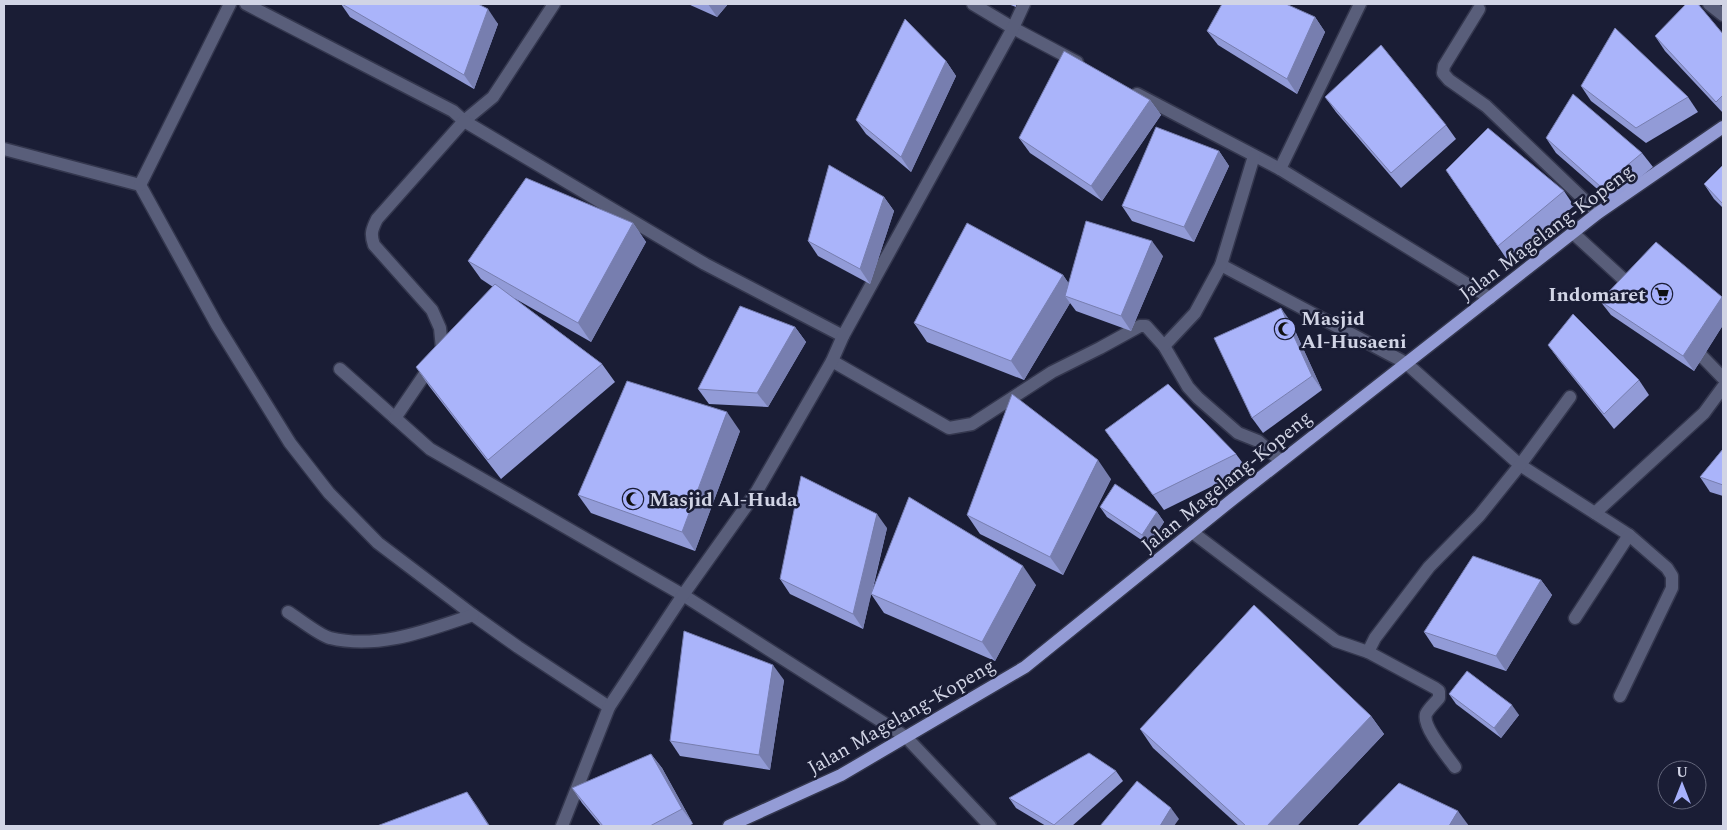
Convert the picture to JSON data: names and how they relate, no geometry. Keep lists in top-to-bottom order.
{
  "streets": {
    "main road": ["Jalan Magelang-Kopeng"]
  },
  "places": {
    "supermarket": ["Indomaret"],
    "mosque": ["Masjid Al-Husaeni", "Masjid Al-Huda"]
  },
  "north": "top"
}
